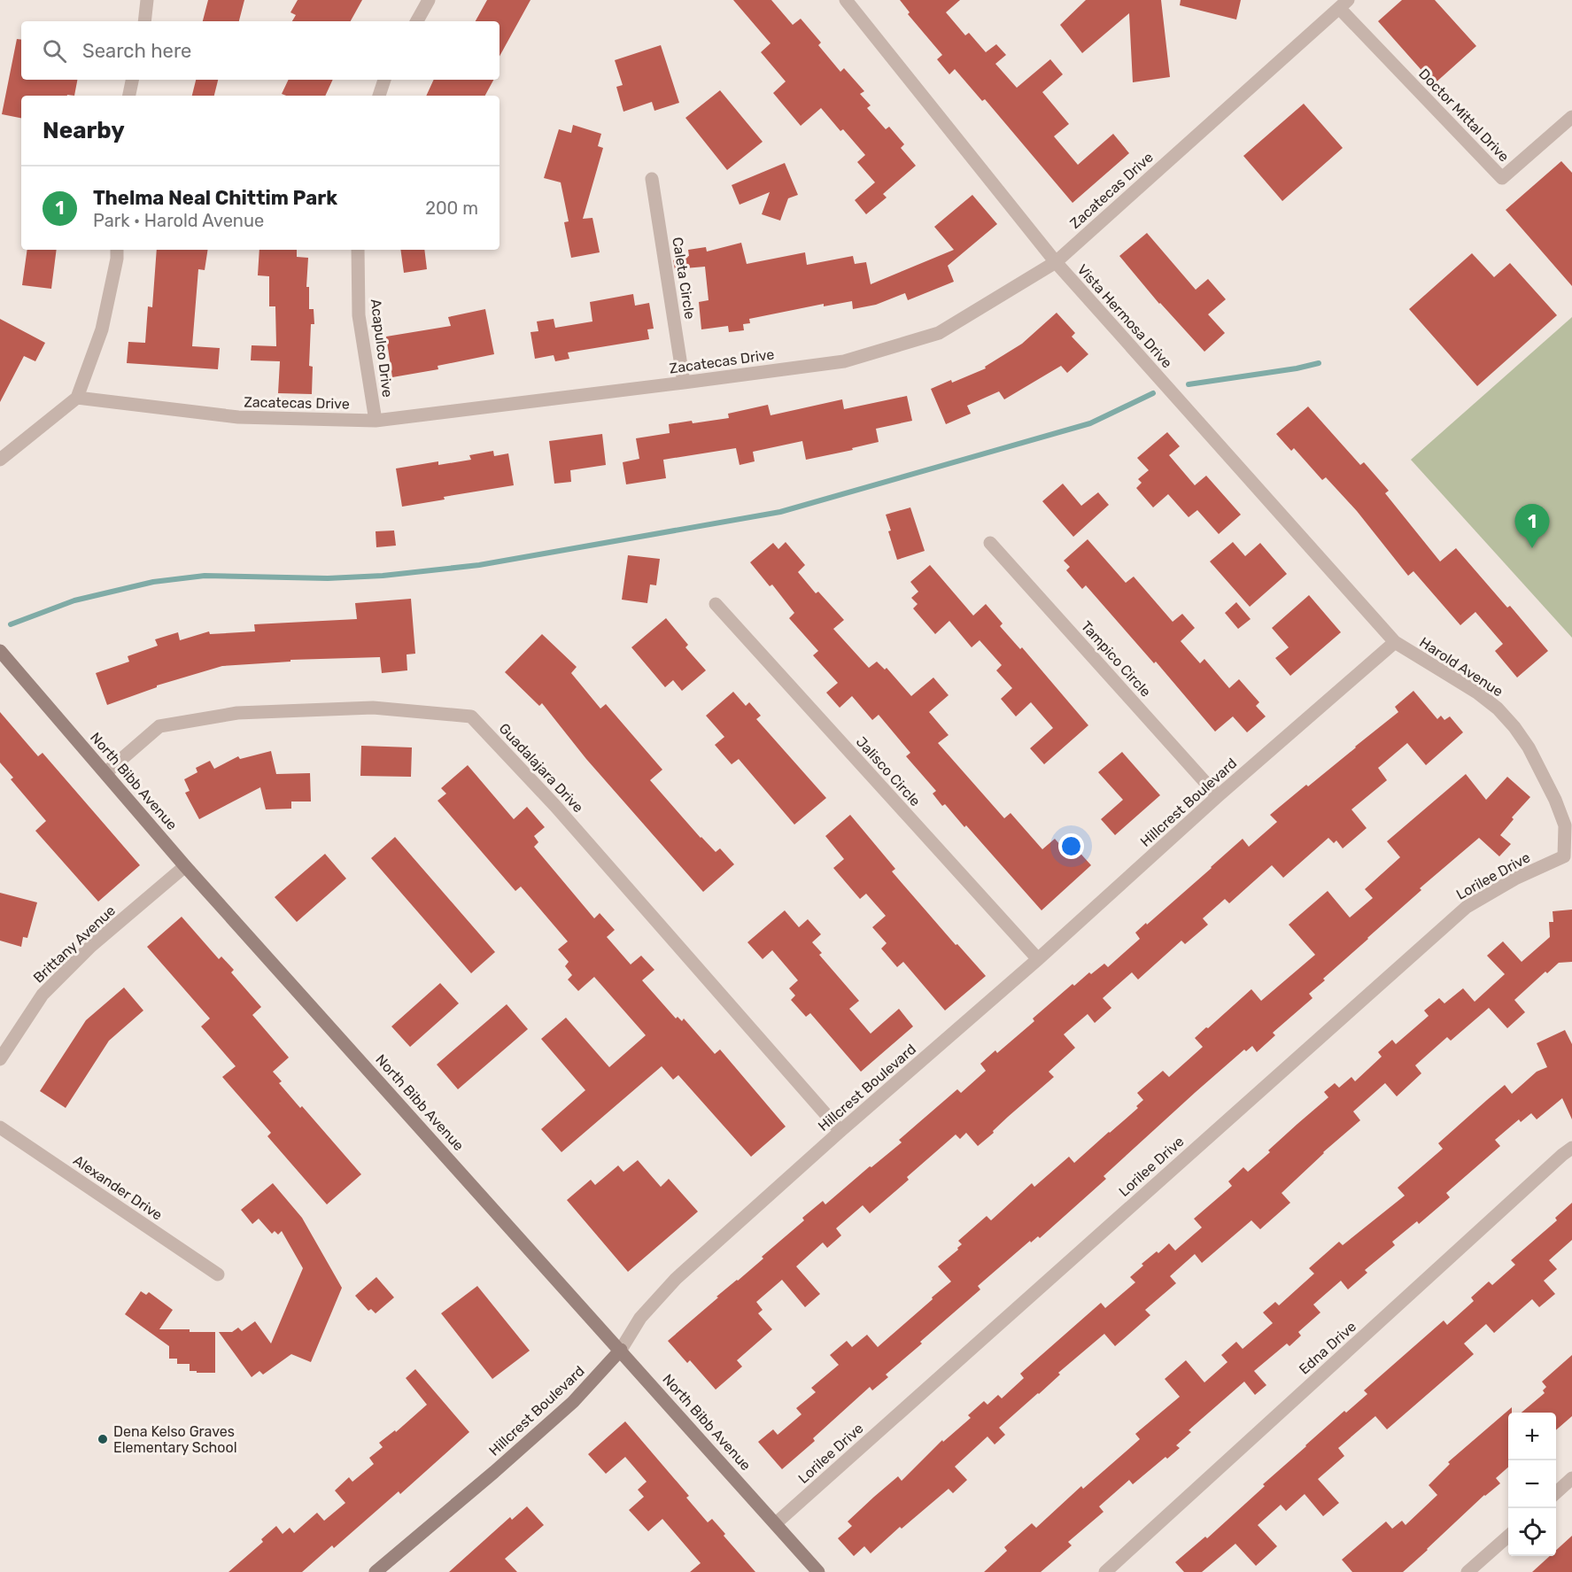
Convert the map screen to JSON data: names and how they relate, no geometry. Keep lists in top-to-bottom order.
{
  "streets": {
    "main road": ["North Bibb Avenue", "Hillcrest Boulevard"],
    "street": [
      "Doctor Mittal Drive",
      "Zacatecas Drive",
      "Caleta Circle",
      "Vista Hermosa Drive",
      "Acapulco Drive",
      "Tampico Circle",
      "Harold Avenue",
      "Guadalajara Drive",
      "Jalisco Circle",
      "Lorilee Drive",
      "Brittany Avenue",
      "Alexander Drive",
      "Edna Drive"
    ]
  },
  "crossings": [
    ["Doctor Mittal Drive", "Zacatecas Drive"],
    ["Zacatecas Drive", "Caleta Circle"],
    ["Zacatecas Drive", "Vista Hermosa Drive"],
    ["Zacatecas Drive", "Acapulco Drive"],
    ["Vista Hermosa Drive", "Harold Avenue"],
    ["Vista Hermosa Drive", "Hillcrest Boulevard"],
    ["Tampico Circle", "Hillcrest Boulevard"],
    ["Harold Avenue", "Hillcrest Boulevard"],
    ["Harold Avenue", "Lorilee Drive"],
    ["Guadalajara Drive", "North Bibb Avenue"],
    ["Guadalajara Drive", "Hillcrest Boulevard"],
    ["Jalisco Circle", "Hillcrest Boulevard"],
    ["North Bibb Avenue", "Hillcrest Boulevard"],
    ["North Bibb Avenue", "Lorilee Drive"],
    ["North Bibb Avenue", "Brittany Avenue"]
  ],
  "places": ["Dena Kelso Graves Elementary School"],
  "page": {
    "search": "Search here",
    "heading": "Nearby",
    "list": [
      {
        "mark": "1",
        "name": "Thelma Neal Chittim Park",
        "note": "Park · Harold Avenue",
        "value": "200 m"
      }
    ],
    "pins": "1",
    "map_buttons": ["+", "−"]
  }
}
